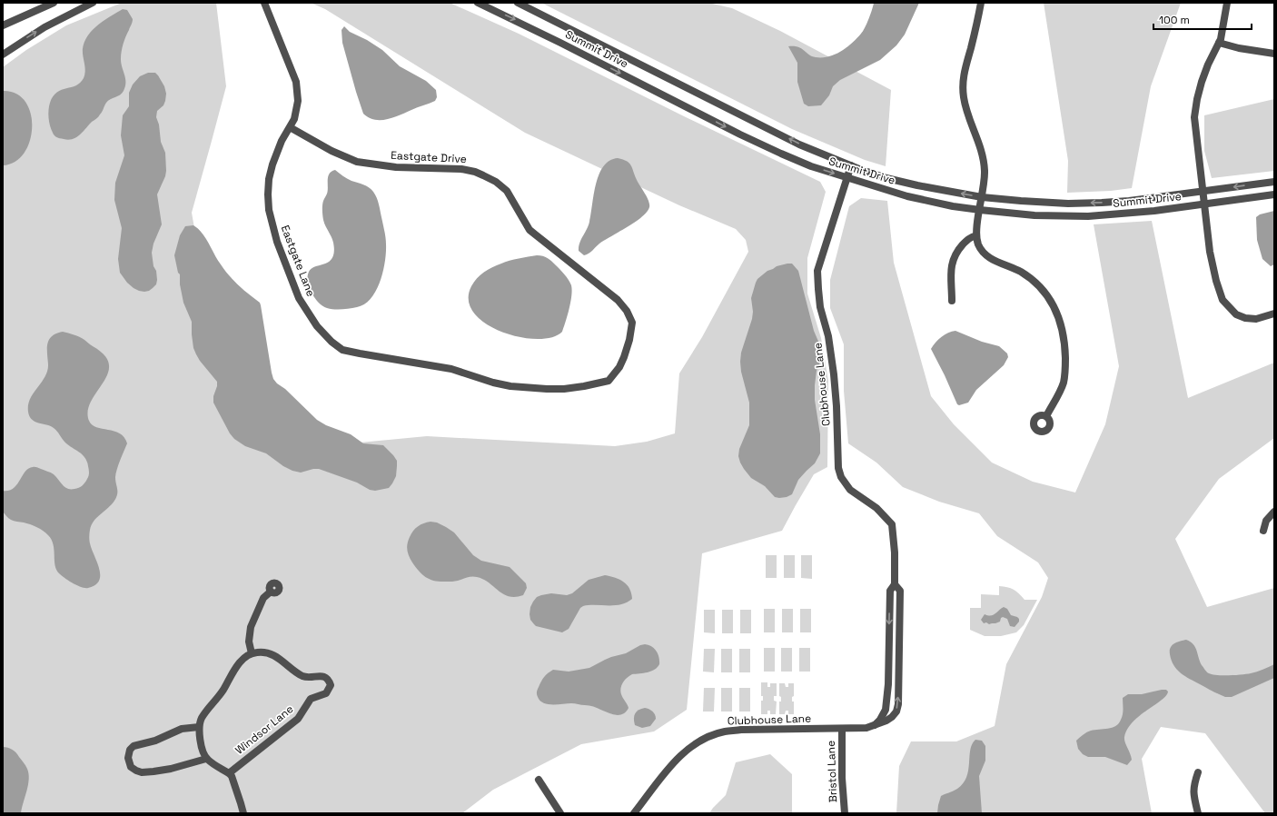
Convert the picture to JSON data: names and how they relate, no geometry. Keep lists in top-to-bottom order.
{
  "streets": {
    "street": [
      "Summit Drive",
      "Eastgate Drive",
      "Eastgate Lane",
      "Clubhouse Lane",
      "Windsor Lane",
      "Bristol Lane"
    ]
  },
  "crossings": [
    ["Summit Drive", "Clubhouse Lane"],
    ["Eastgate Drive", "Eastgate Lane"],
    ["Clubhouse Lane", "Bristol Lane"]
  ],
  "scale_bar": "100 m"
}
